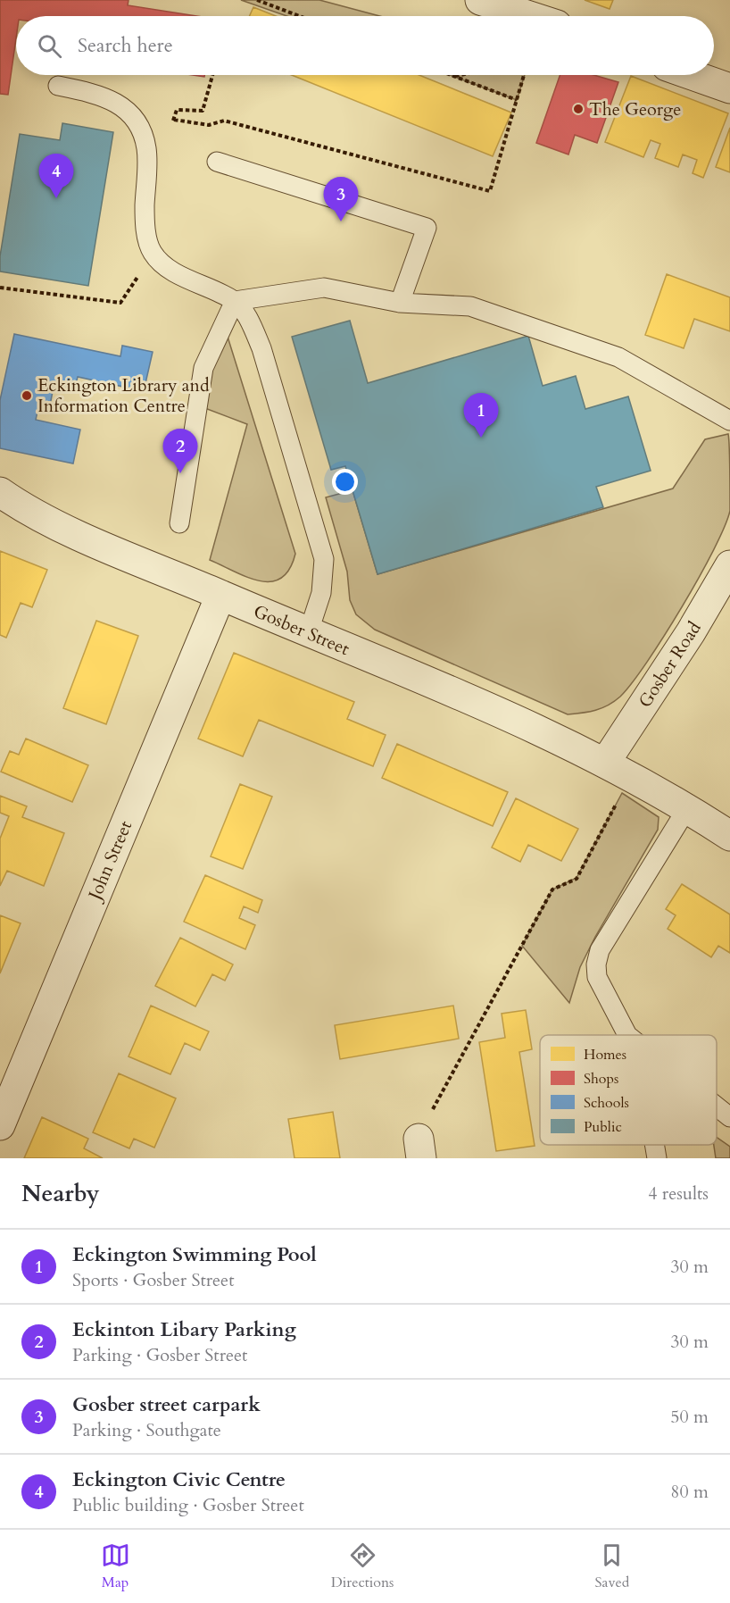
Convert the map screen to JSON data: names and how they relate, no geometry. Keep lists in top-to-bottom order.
{
  "streets": {
    "street": ["Gosber Street", "Gosber Road", "John Street"]
  },
  "crossings": [
    ["Gosber Street", "Gosber Road"],
    ["Gosber Street", "John Street"]
  ],
  "places": ["The George", "Eckington Library and Information Centre"],
  "legend": [
    "Homes",
    "Shops",
    "Schools",
    "Public"
  ],
  "page": {
    "search": "Search here",
    "pins": [
      "4",
      "3",
      "1",
      "2"
    ],
    "heading": ["Nearby", "4 results"],
    "list": [
      {
        "mark": "1",
        "name": "Eckington Swimming Pool",
        "note": "Sports · Gosber Street",
        "value": "30 m"
      },
      {
        "mark": "2",
        "name": "Eckinton Libary Parking",
        "note": "Parking · Gosber Street",
        "value": "30 m"
      },
      {
        "mark": "3",
        "name": "Gosber street carpark",
        "note": "Parking · Southgate",
        "value": "50 m"
      },
      {
        "mark": "4",
        "name": "Eckington Civic Centre",
        "note": "Public building · Gosber Street",
        "value": "80 m"
      }
    ],
    "nav": ["Map", "Directions", "Saved"]
  }
}
